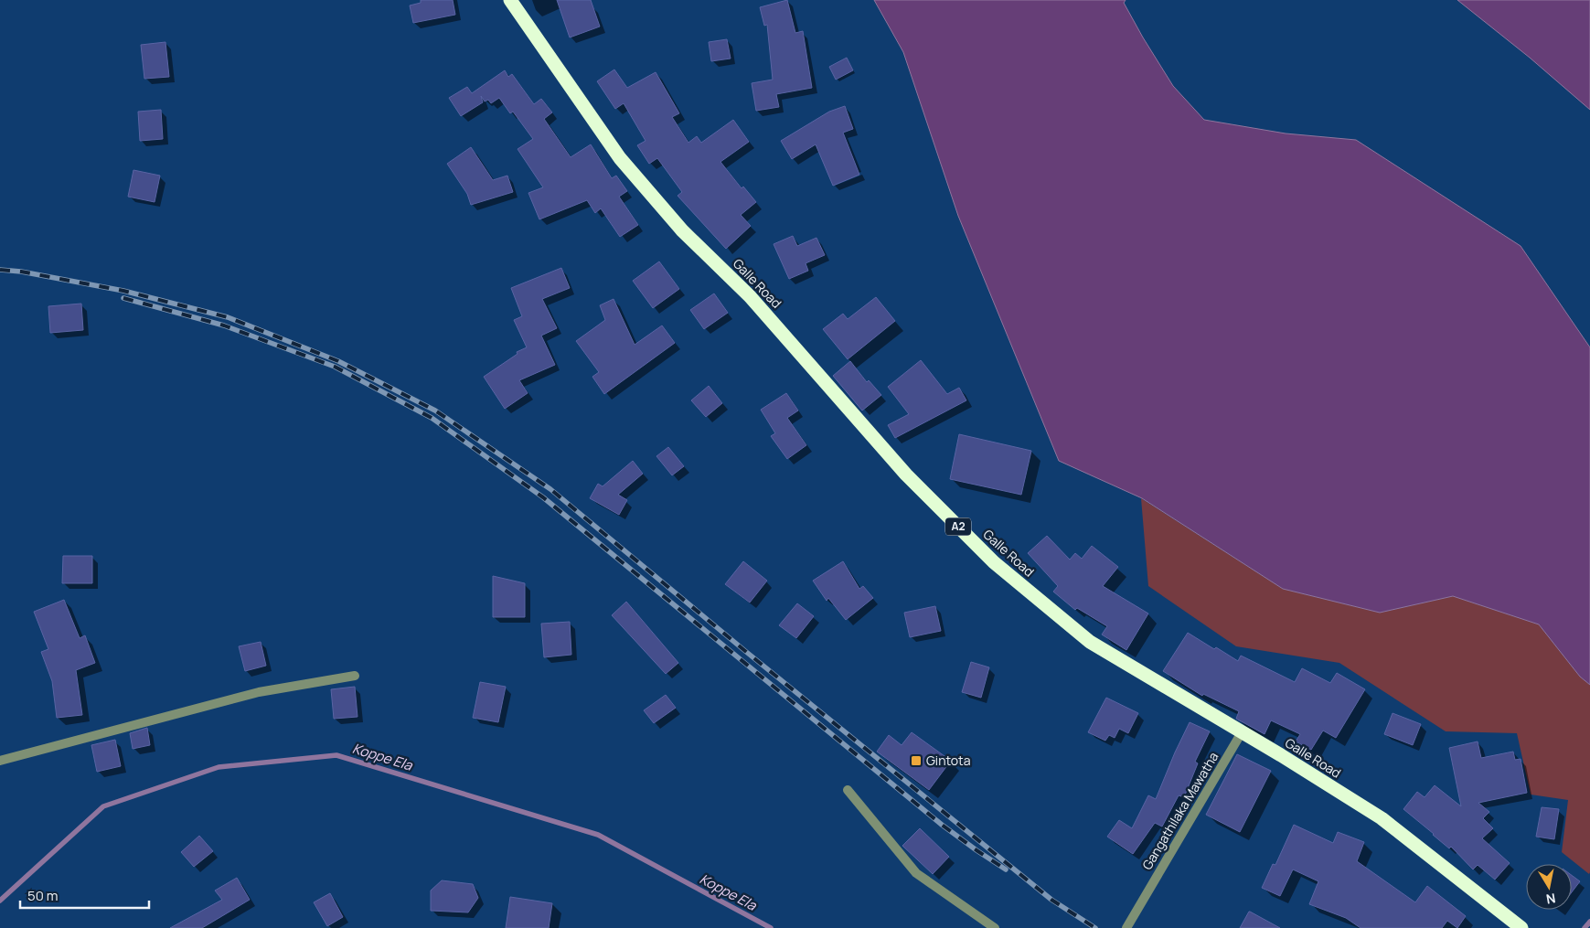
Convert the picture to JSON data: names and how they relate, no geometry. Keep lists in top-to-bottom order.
{
  "streets": {
    "highway": ["Galle Road", "A2"],
    "street": ["Gangathilaka Mawatha"]
  },
  "crossings": [
    ["Galle Road", "Gangathilaka Mawatha"]
  ],
  "water": ["Koppe Ela"],
  "places": {
    "transit": ["Gintota"]
  },
  "scale_bar": "50 m",
  "north": "bottom"
}
